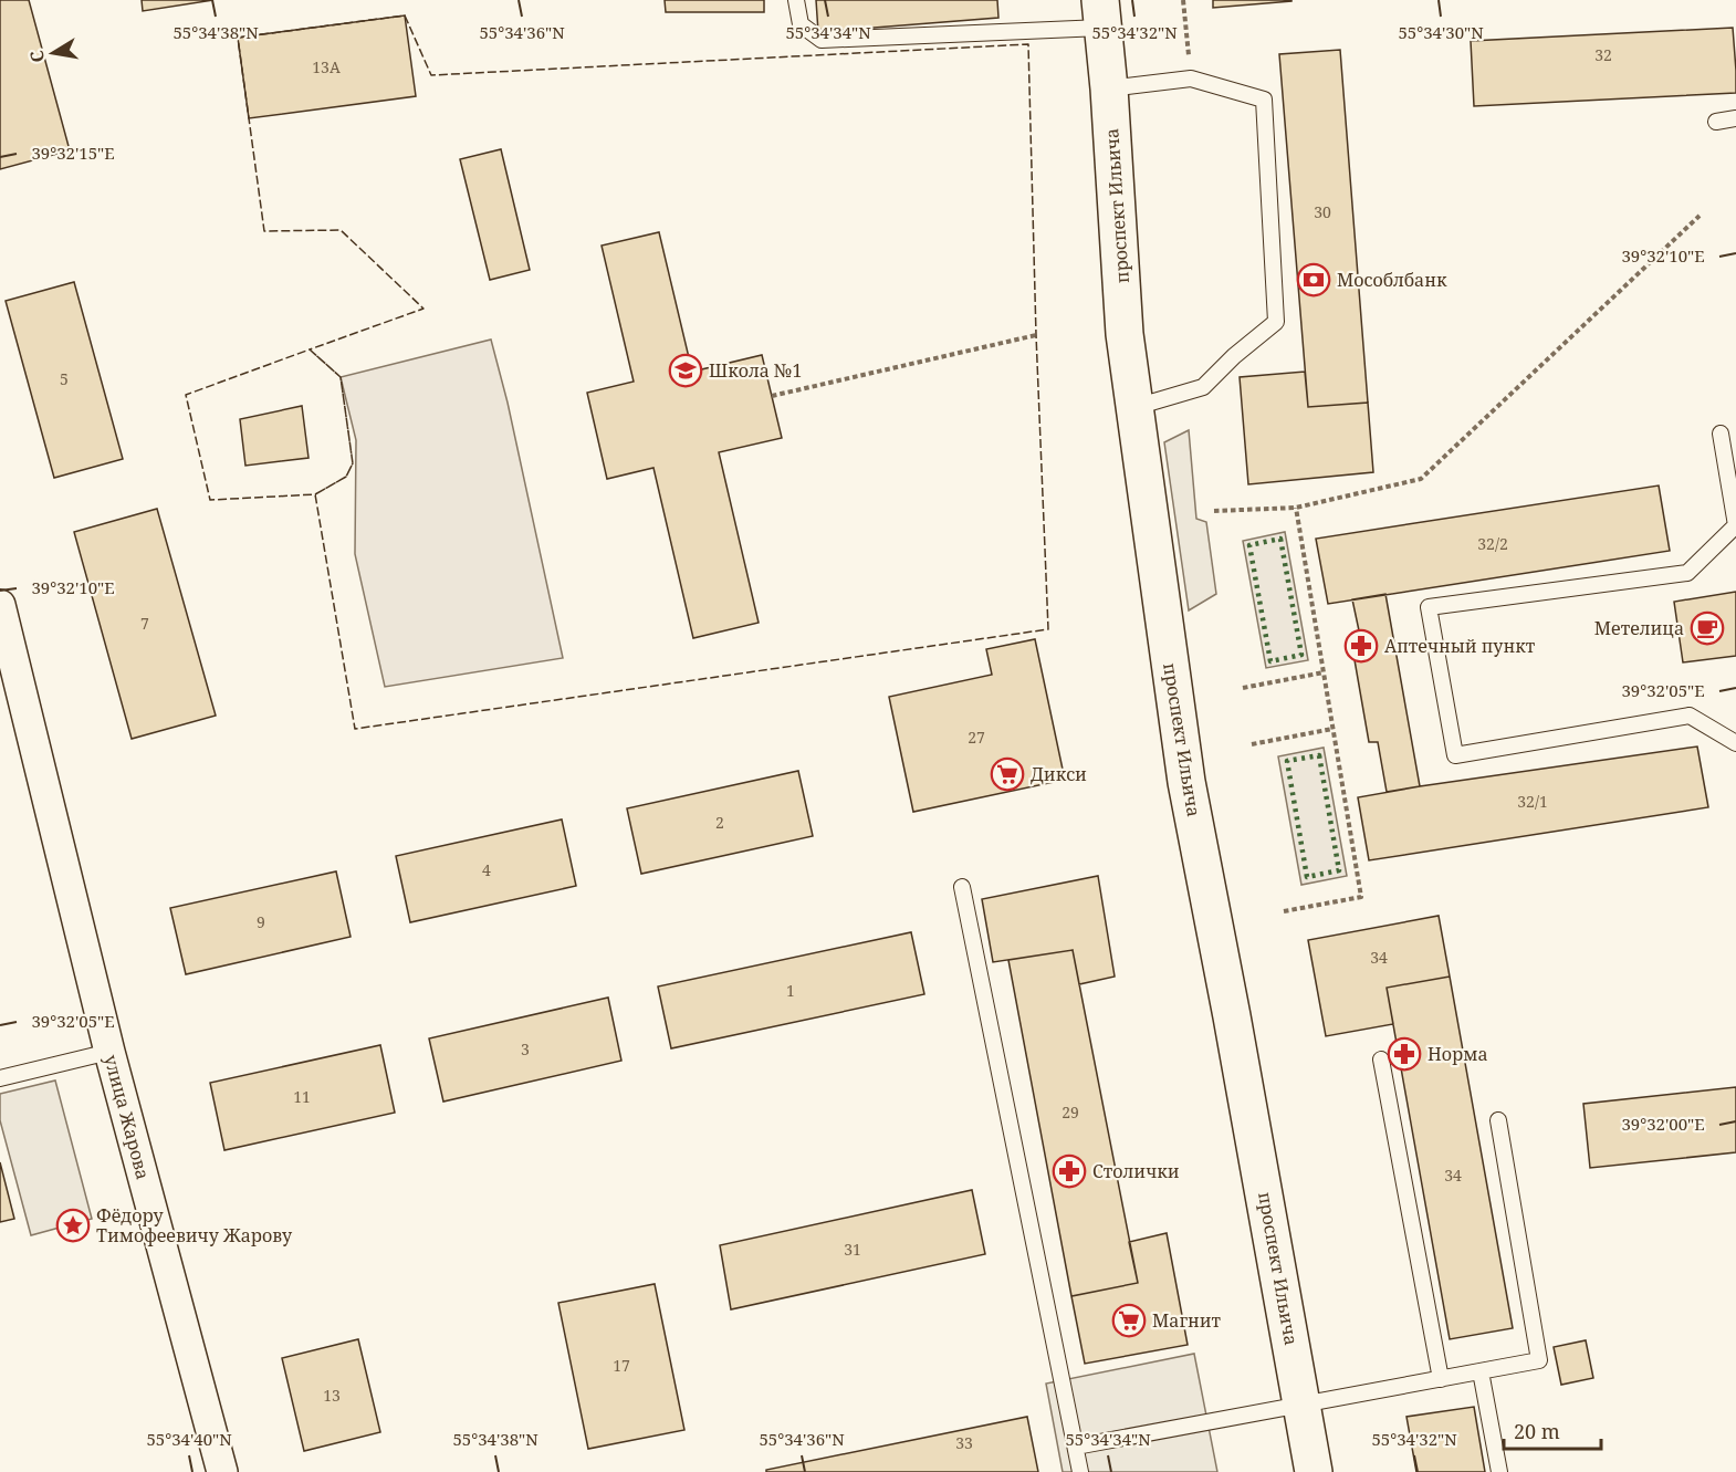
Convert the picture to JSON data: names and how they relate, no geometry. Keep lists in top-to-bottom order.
{
  "streets": {
    "street": ["проспект Ильича", "улица Жарова"]
  },
  "places": {
    "bank": ["Мособлбанк"],
    "school or university": ["Школа №1"],
    "cafe": ["Метелица"],
    "pharmacy": ["Аптечный пункт", "Норма", "Столички"],
    "supermarket": ["Дикси", "Магнит"],
    "place": ["Фёдору Тимофеевичу Жарову"]
  },
  "house_numbers": [
    "32",
    "13А",
    "30",
    "5",
    "32/2",
    "7",
    "27",
    "32/1",
    "2",
    "4",
    "9",
    "34",
    "1",
    "3",
    "11",
    "29",
    "34",
    "31",
    "17",
    "13",
    "33"
  ],
  "scale_bar": "20 m",
  "north": "left",
  "coordinates": [
    "55°34'38\"N",
    "55°34'36\"N",
    "55°34'34\"N",
    "55°34'32\"N",
    "55°34'30\"N",
    "39°32'15\"E",
    "39°32'10\"E",
    "39°32'05\"E",
    "39°32'00\"E",
    "55°34'40\"N"
  ]
}
